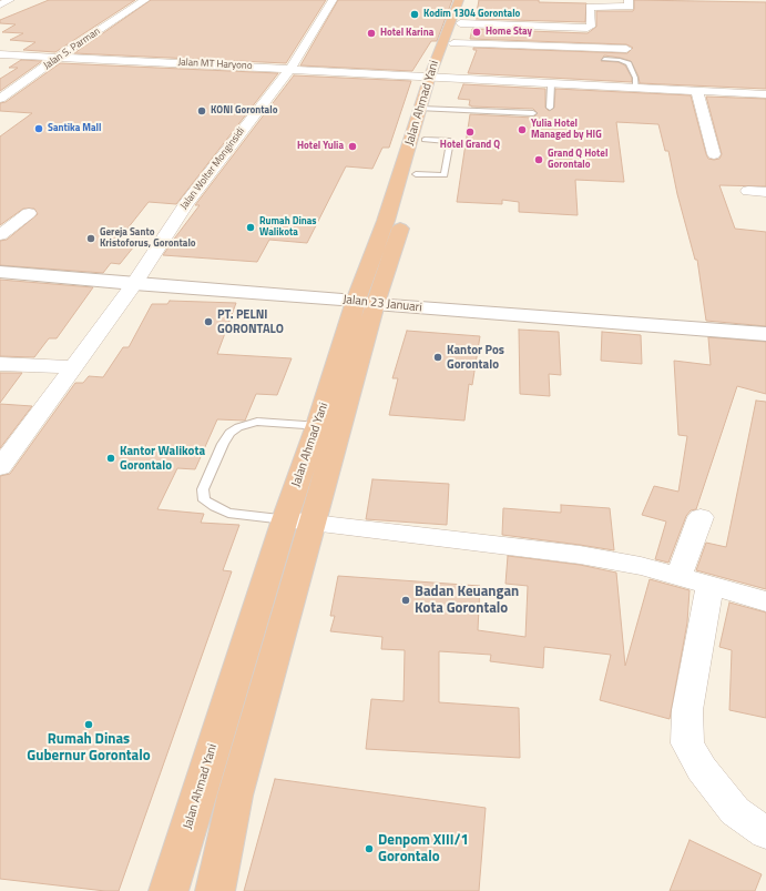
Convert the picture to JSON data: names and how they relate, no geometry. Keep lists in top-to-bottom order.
{
  "streets": {
    "highway": ["Jalan Ahmad Yani"],
    "street": [
      "Jalan S. Parman",
      "Jalan MT Haryono",
      "Jalan Wolter Monginsidi",
      "Jalan 23 Januari"
    ]
  },
  "crossings": [
    ["Jalan S. Parman", "Jalan MT Haryono"],
    ["Jalan MT Haryono", "Jalan Ahmad Yani"],
    ["Jalan MT Haryono", "Jalan Wolter Monginsidi"],
    ["Jalan Ahmad Yani", "Jalan 23 Januari"],
    ["Jalan Wolter Monginsidi", "Jalan 23 Januari"]
  ],
  "places": [
    "Kodim 1304 Gorontalo",
    "Home Stay",
    "Hotel Karina",
    "KONI Gorontalo",
    "Santika Mall",
    "Yulia Hotel Managed by HIG",
    "Hotel Grand Q",
    "Hotel Yulia",
    "Grand Q Hotel Gorontalo",
    "Rumah Dinas Walikota",
    "Gereja Santo Kristoforus, Gorontalo",
    "PT. PELNI GORONTALO",
    "Kantor Pos Gorontalo",
    "Kantor Walikota Gorontalo",
    "Badan Keuangan Kota Gorontalo",
    "Rumah Dinas Gubernur Gorontalo",
    "Denpom XIII/1 Gorontalo"
  ]
}
